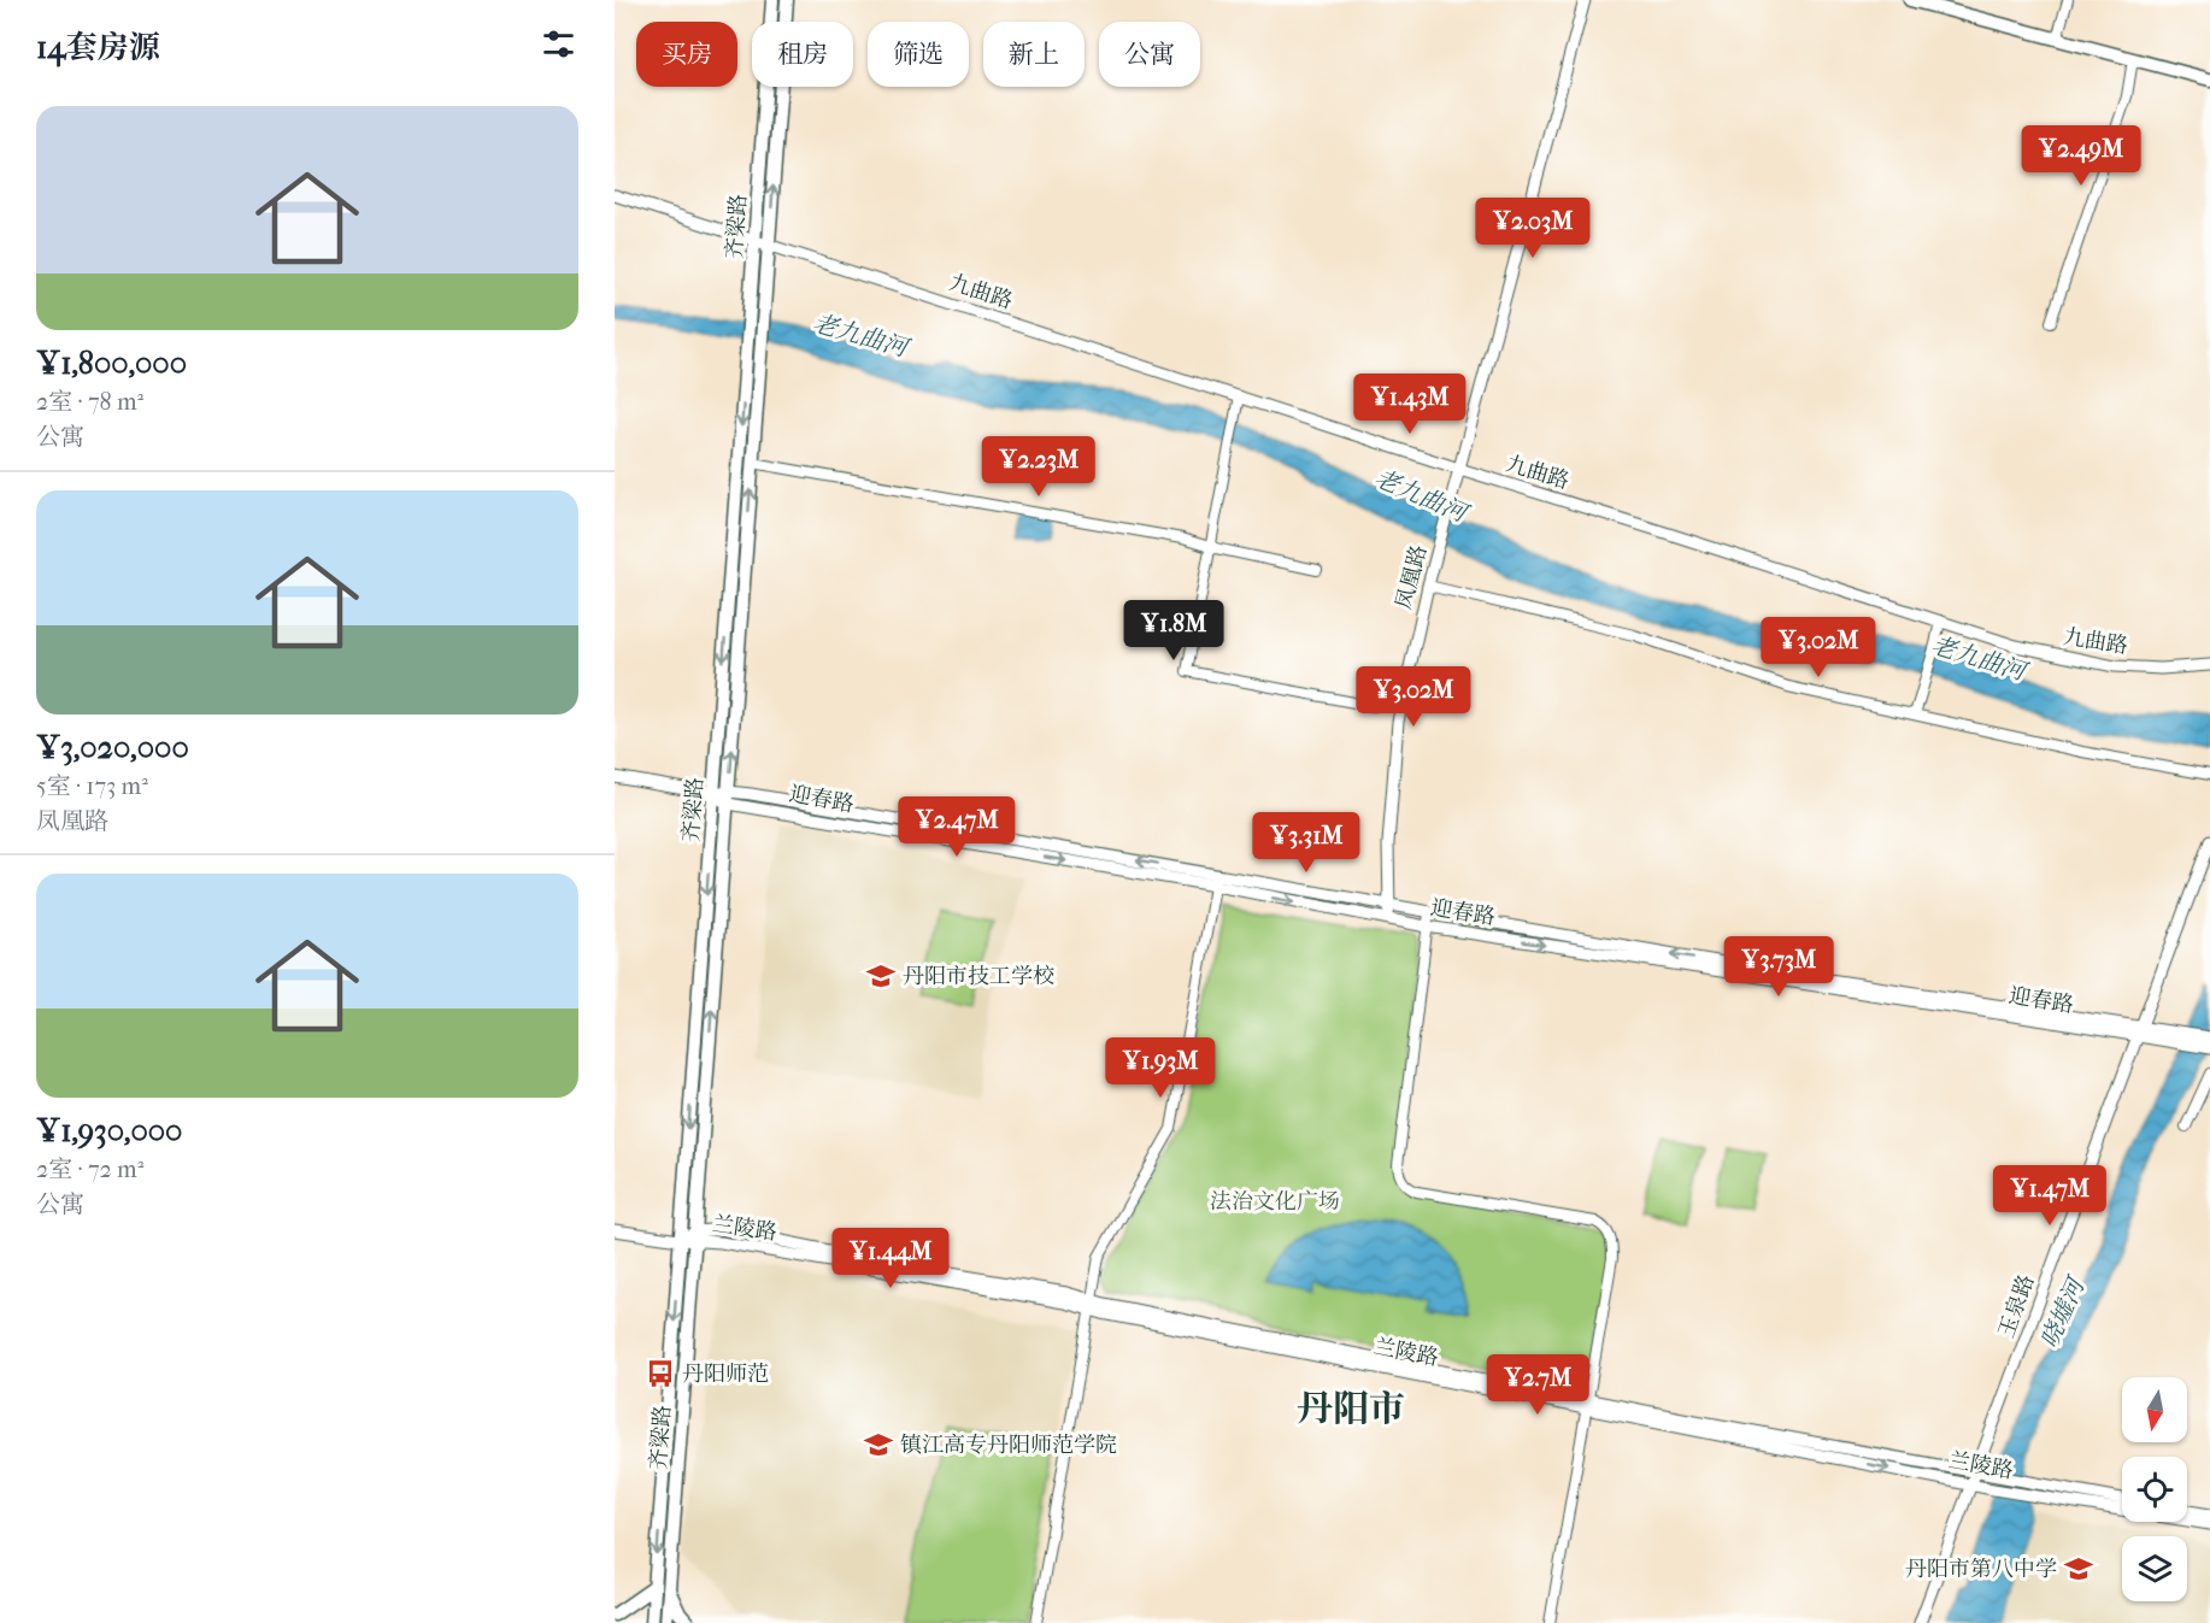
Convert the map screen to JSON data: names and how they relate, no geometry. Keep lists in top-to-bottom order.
{
  "streets": {
    "main road": ["齐梁路"],
    "street": [
      "九曲路",
      "凤凰路",
      "迎春路",
      "兰陵路",
      "玉泉路"
    ]
  },
  "crossings": [
    ["齐梁路", "九曲路"],
    ["齐梁路", "迎春路"],
    ["齐梁路", "兰陵路"],
    ["九曲路", "凤凰路"],
    ["凤凰路", "迎春路"],
    ["迎春路", "玉泉路"],
    ["兰陵路", "玉泉路"]
  ],
  "districts": ["丹阳市"],
  "water": ["老九曲河", "哓墟河"],
  "parks": ["法治文化广场"],
  "places": {
    "school or university": ["丹阳市技工学校", "镇江高专丹阳师范学院", "丹阳市第八中学"],
    "bus stop": ["丹阳师范"]
  },
  "north": "bottom",
  "page": {
    "heading": "14套房源",
    "chip": [
      "买房",
      "租房",
      "筛选",
      "新上",
      "公寓"
    ],
    "list": [
      {
        "name": "¥1,800,000",
        "note": "2室 · 78 m² · 公寓"
      },
      {
        "name": "¥3,020,000",
        "note": "5室 · 173 m² · 凤凰路"
      },
      {
        "name": "¥1,930,000",
        "note": "2室 · 72 m² · 公寓"
      }
    ],
    "price": [
      "¥2.49M",
      "¥2.03M",
      "¥1.43M",
      "¥2.23M",
      "¥1.8M",
      "¥3.02M",
      "¥3.02M",
      "¥2.47M",
      "¥3.31M",
      "¥3.73M",
      "¥1.93M",
      "¥1.47M",
      "¥1.44M",
      "¥2.7M"
    ]
  }
}
